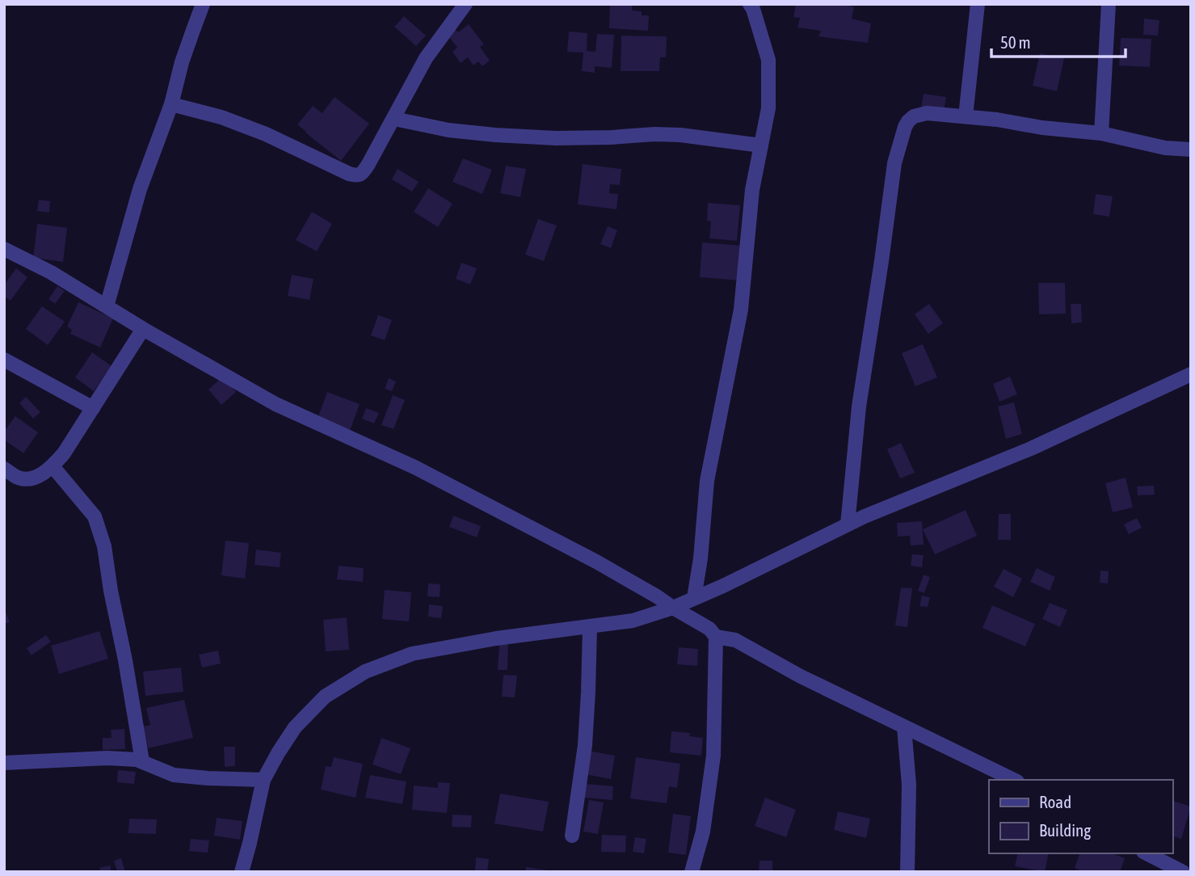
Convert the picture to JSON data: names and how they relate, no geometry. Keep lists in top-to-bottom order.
{
  "legend": ["Road", "Building"],
  "scale_bar": "50 m"
}
